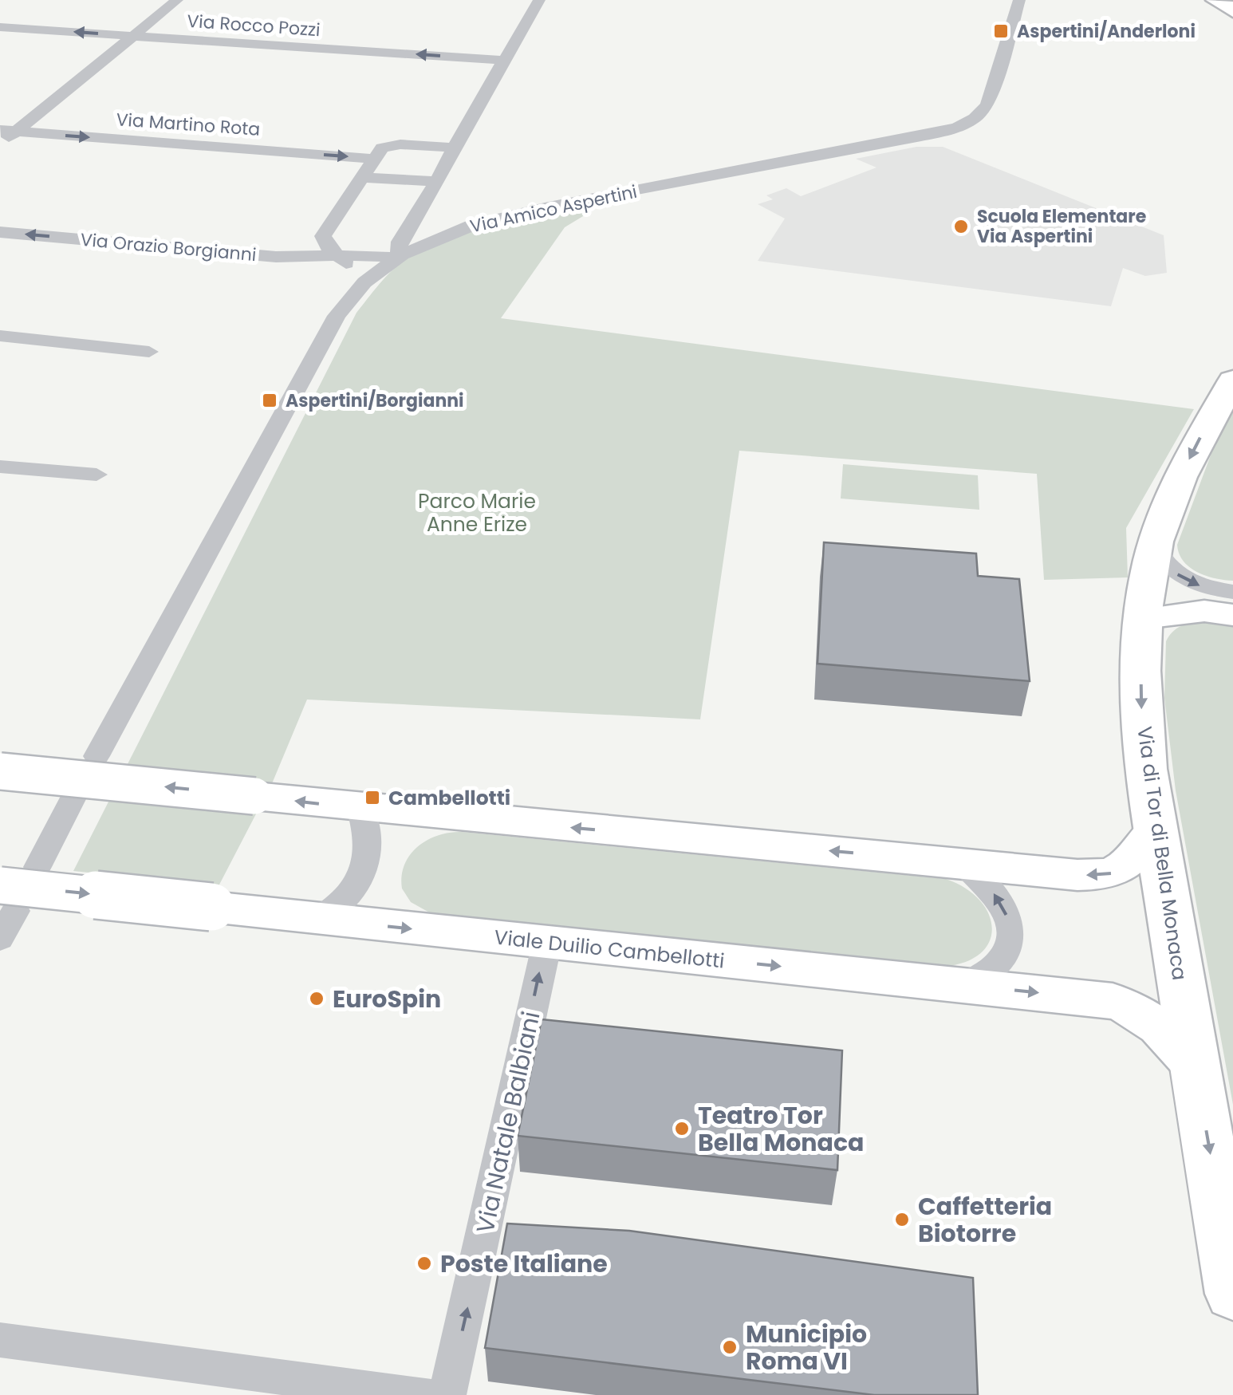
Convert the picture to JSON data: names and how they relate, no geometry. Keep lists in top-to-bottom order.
{
  "streets": {
    "main road": ["Via di Tor di Bella Monaca", "Viale Duilio Cambellotti"],
    "street": [
      "Via Rocco Pozzi",
      "Via Martino Rota",
      "Via Amico Aspertini",
      "Via Orazio Borgianni",
      "Via Natale Balbiani"
    ]
  },
  "crossings": [
    ["Via Amico Aspertini", "Via Orazio Borgianni"],
    ["Via di Tor di Bella Monaca", "Viale Duilio Cambellotti"],
    ["Viale Duilio Cambellotti", "Via Natale Balbiani"]
  ],
  "one_way": ["Via di Tor di Bella Monaca", "Via Natale Balbiani"],
  "parks": ["Parco Marie Anne Erize"],
  "places": {
    "transit": ["Aspertini/Anderloni", "Aspertini/Borgianni", "Cambellotti"],
    "other": [
      "Scuola Elementare Via Aspertini",
      "EuroSpin",
      "Teatro Tor Bella Monaca",
      "Caffetteria Biotorre",
      "Poste Italiane",
      "Municipio Roma VI"
    ]
  }
}
